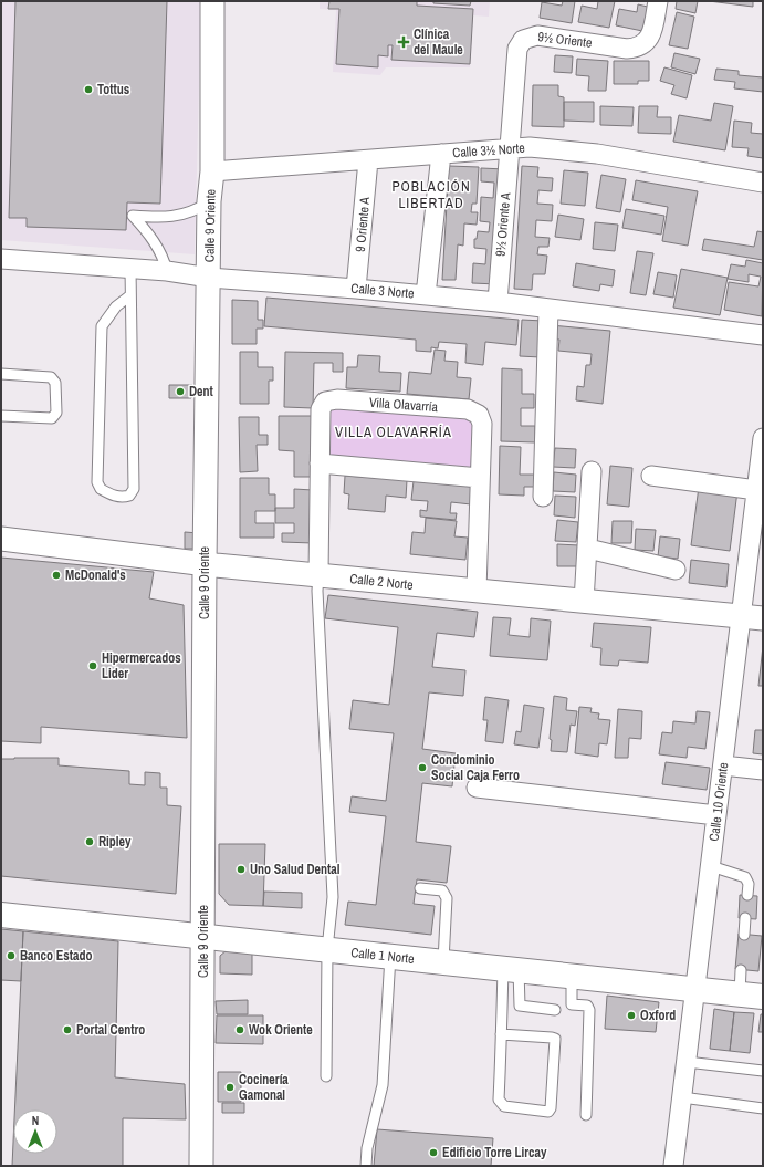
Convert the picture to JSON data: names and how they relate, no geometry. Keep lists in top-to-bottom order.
{
  "streets": {
    "main road": ["Calle 1 Norte"],
    "street": [
      "9½ Oriente",
      "Calle 3½ Norte",
      "9 Oriente A",
      "9½ Oriente A",
      "Calle 9 Oriente",
      "Calle 3 Norte",
      "Villa Olavarría",
      "Calle 2 Norte",
      "Calle 10 Oriente"
    ]
  },
  "crossings": [
    ["9½ Oriente", "Calle 3½ Norte"],
    ["9½ Oriente", "9½ Oriente A"],
    ["Calle 3½ Norte", "9 Oriente A"],
    ["Calle 3½ Norte", "9½ Oriente A"],
    ["Calle 3½ Norte", "Calle 9 Oriente"],
    ["9 Oriente A", "Calle 3 Norte"],
    ["9½ Oriente A", "Calle 3 Norte"],
    ["Calle 9 Oriente", "Calle 3 Norte"],
    ["Calle 9 Oriente", "Calle 2 Norte"],
    ["Calle 9 Oriente", "Calle 1 Norte"],
    ["Villa Olavarría", "Calle 2 Norte"],
    ["Calle 2 Norte", "Calle 10 Oriente"],
    ["Calle 10 Oriente", "Calle 1 Norte"]
  ],
  "districts": ["POBLACIÓN LIBERTAD", "VILLA OLAVARRÍA"],
  "places": {
    "health": ["Clínica del Maule"],
    "other": [
      "Tottus",
      "Dent",
      "McDonald's",
      "Hipermercados Lider",
      "Condominio Social Caja Ferro",
      "Ripley",
      "Uno Salud Dental",
      "Banco Estado",
      "Oxford",
      "Portal Centro",
      "Wok Oriente",
      "Cocinería Gamonal",
      "Edificio Torre Lircay"
    ]
  },
  "north": "top"
}
